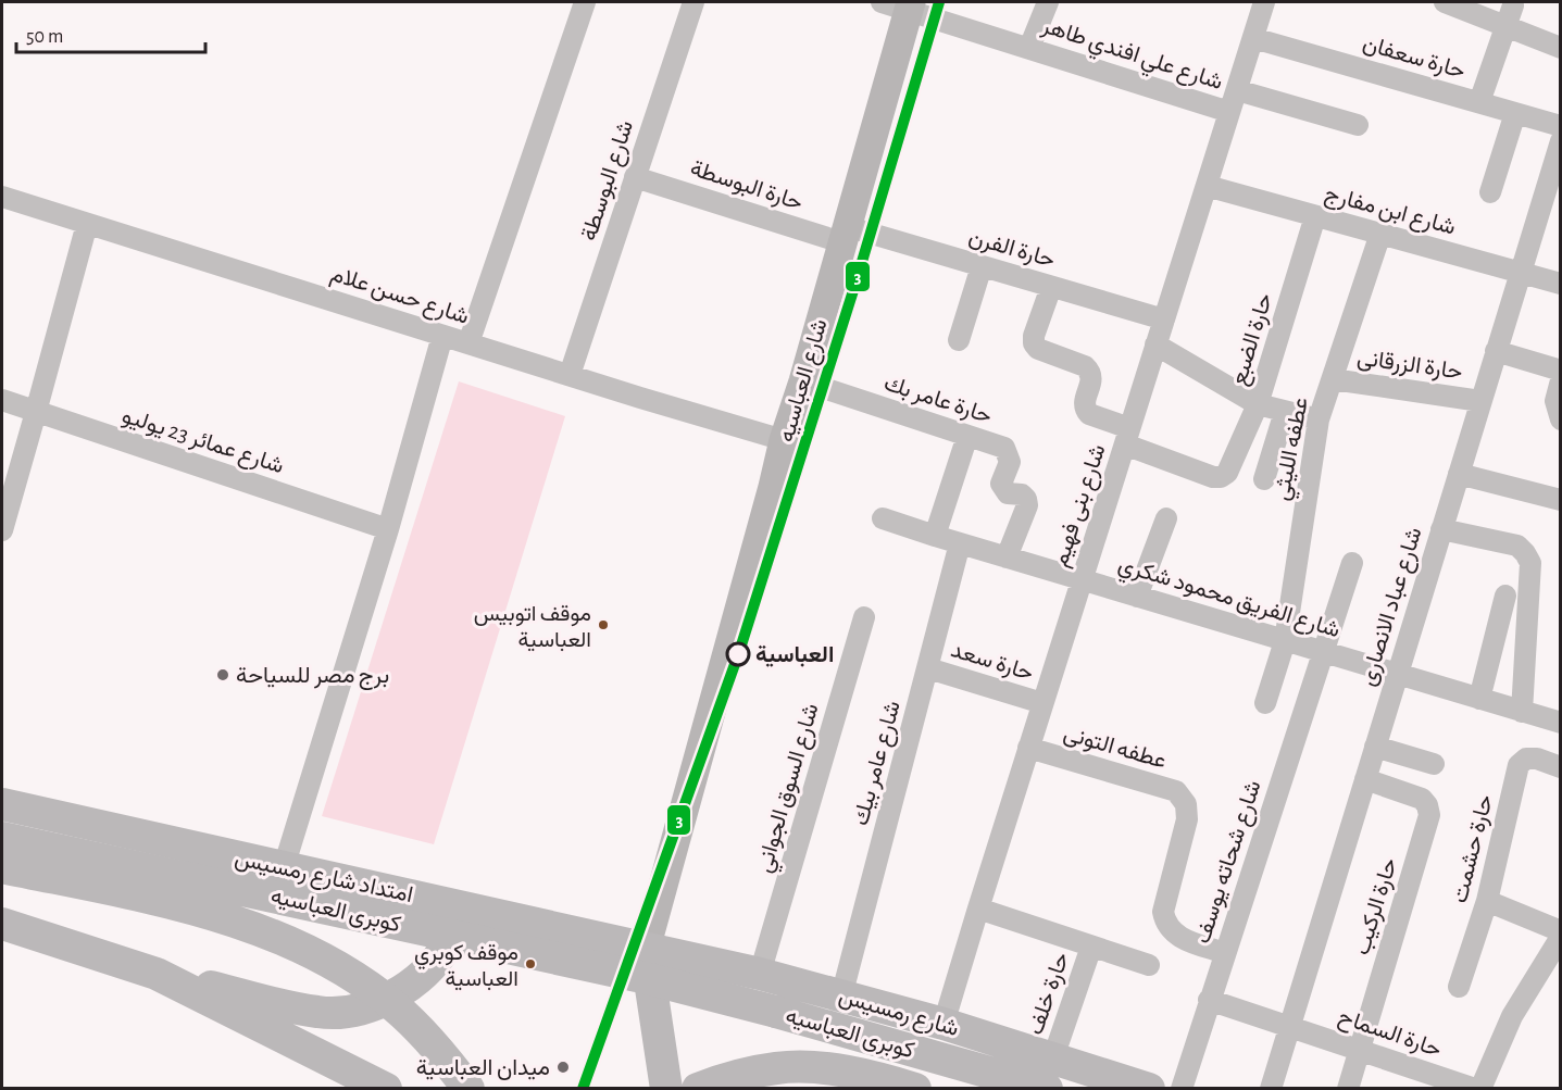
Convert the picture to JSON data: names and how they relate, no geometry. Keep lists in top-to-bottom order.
{
  "streets": {
    "main road": [
      "شارع العباسيه",
      "امتداد شارع رمسيس",
      "كوبرى العباسيه",
      "شارع رمسيس"
    ],
    "street": [
      "شارع علي افندي طاهر",
      "حارة سعفان",
      "شارع البوسطة",
      "حارة البوسطة",
      "شارع ابن مفارج",
      "حارة الفرن",
      "شارع حسن علام",
      "حارة الضبع",
      "حارة الزرقانى",
      "حارة عامر بك",
      "شارع عمائر 23 يوليو",
      "عطفه الليثي",
      "شارع بنى فهيم",
      "شارع الفريق محمود شكري",
      "شارع عباد الانصارى",
      "حارة سعد",
      "عطفه التونى",
      "شارع عامر بيك",
      "شارع السوق الجواني",
      "حارة حشمت",
      "شارع شحاته يوسف",
      "حارة الركيب",
      "حارة خلف",
      "حارة السماح"
    ]
  },
  "crossings": [
    ["شارع علي افندي طاهر", "شارع العباسيه"],
    ["شارع علي افندي طاهر", "شارع بنى فهيم"],
    ["حارة سعفان", "شارع بنى فهيم"],
    ["شارع البوسطة", "حارة البوسطة"],
    ["شارع البوسطة", "شارع حسن علام"],
    ["حارة البوسطة", "حارة الفرن"],
    ["حارة البوسطة", "شارع العباسيه"],
    ["شارع ابن مفارج", "حارة الضبع"],
    ["شارع ابن مفارج", "عطفه الليثي"],
    ["شارع ابن مفارج", "شارع بنى فهيم"],
    ["شارع ابن مفارج", "شارع عباد الانصارى"],
    ["حارة الفرن", "شارع العباسيه"],
    ["حارة الفرن", "شارع بنى فهيم"],
    ["شارع حسن علام", "شارع العباسيه"],
    ["حارة الضبع", "شارع بنى فهيم"],
    ["حارة الزرقانى", "عطفه الليثي"],
    ["حارة الزرقانى", "شارع عباد الانصارى"],
    ["شارع العباسيه", "حارة عامر بك"],
    ["شارع العباسيه", "امتداد شارع رمسيس"],
    ["شارع العباسيه", "شارع رمسيس"],
    ["حارة عامر بك", "شارع الفريق محمود شكري"],
    ["عطفه الليثي", "شارع الفريق محمود شكري"],
    ["شارع بنى فهيم", "شارع الفريق محمود شكري"],
    ["شارع بنى فهيم", "حارة سعد"],
    ["شارع بنى فهيم", "عطفه التونى"],
    ["شارع بنى فهيم", "شارع رمسيس"],
    ["شارع الفريق محمود شكري", "شارع عباد الانصارى"],
    ["شارع الفريق محمود شكري", "شارع عامر بيك"],
    ["شارع الفريق محمود شكري", "شارع شحاته يوسف"],
    ["شارع عباد الانصارى", "حارة الركيب"],
    ["شارع عباد الانصارى", "حارة السماح"],
    ["حارة سعد", "شارع عامر بيك"],
    ["عطفه التونى", "شارع شحاته يوسف"],
    ["شارع عامر بيك", "شارع رمسيس"],
    ["شارع السوق الجواني", "شارع رمسيس"],
    ["شارع شحاته يوسف", "حارة السماح"],
    ["امتداد شارع رمسيس", "شارع رمسيس"],
    ["حارة الركيب", "حارة السماح"],
    ["كوبرى العباسيه", "حارة خلف"],
    ["كوبرى العباسيه", "شارع رمسيس"],
    ["حارة خلف", "شارع رمسيس"]
  ],
  "places": [
    "موقف اتوبيس العباسية",
    "العباسية",
    "برج مصر للسياحة",
    "موقف كوبري العباسية",
    "ميدان العباسية"
  ],
  "lines": ["transit line 3"],
  "scale_bar": "50 m"
}
